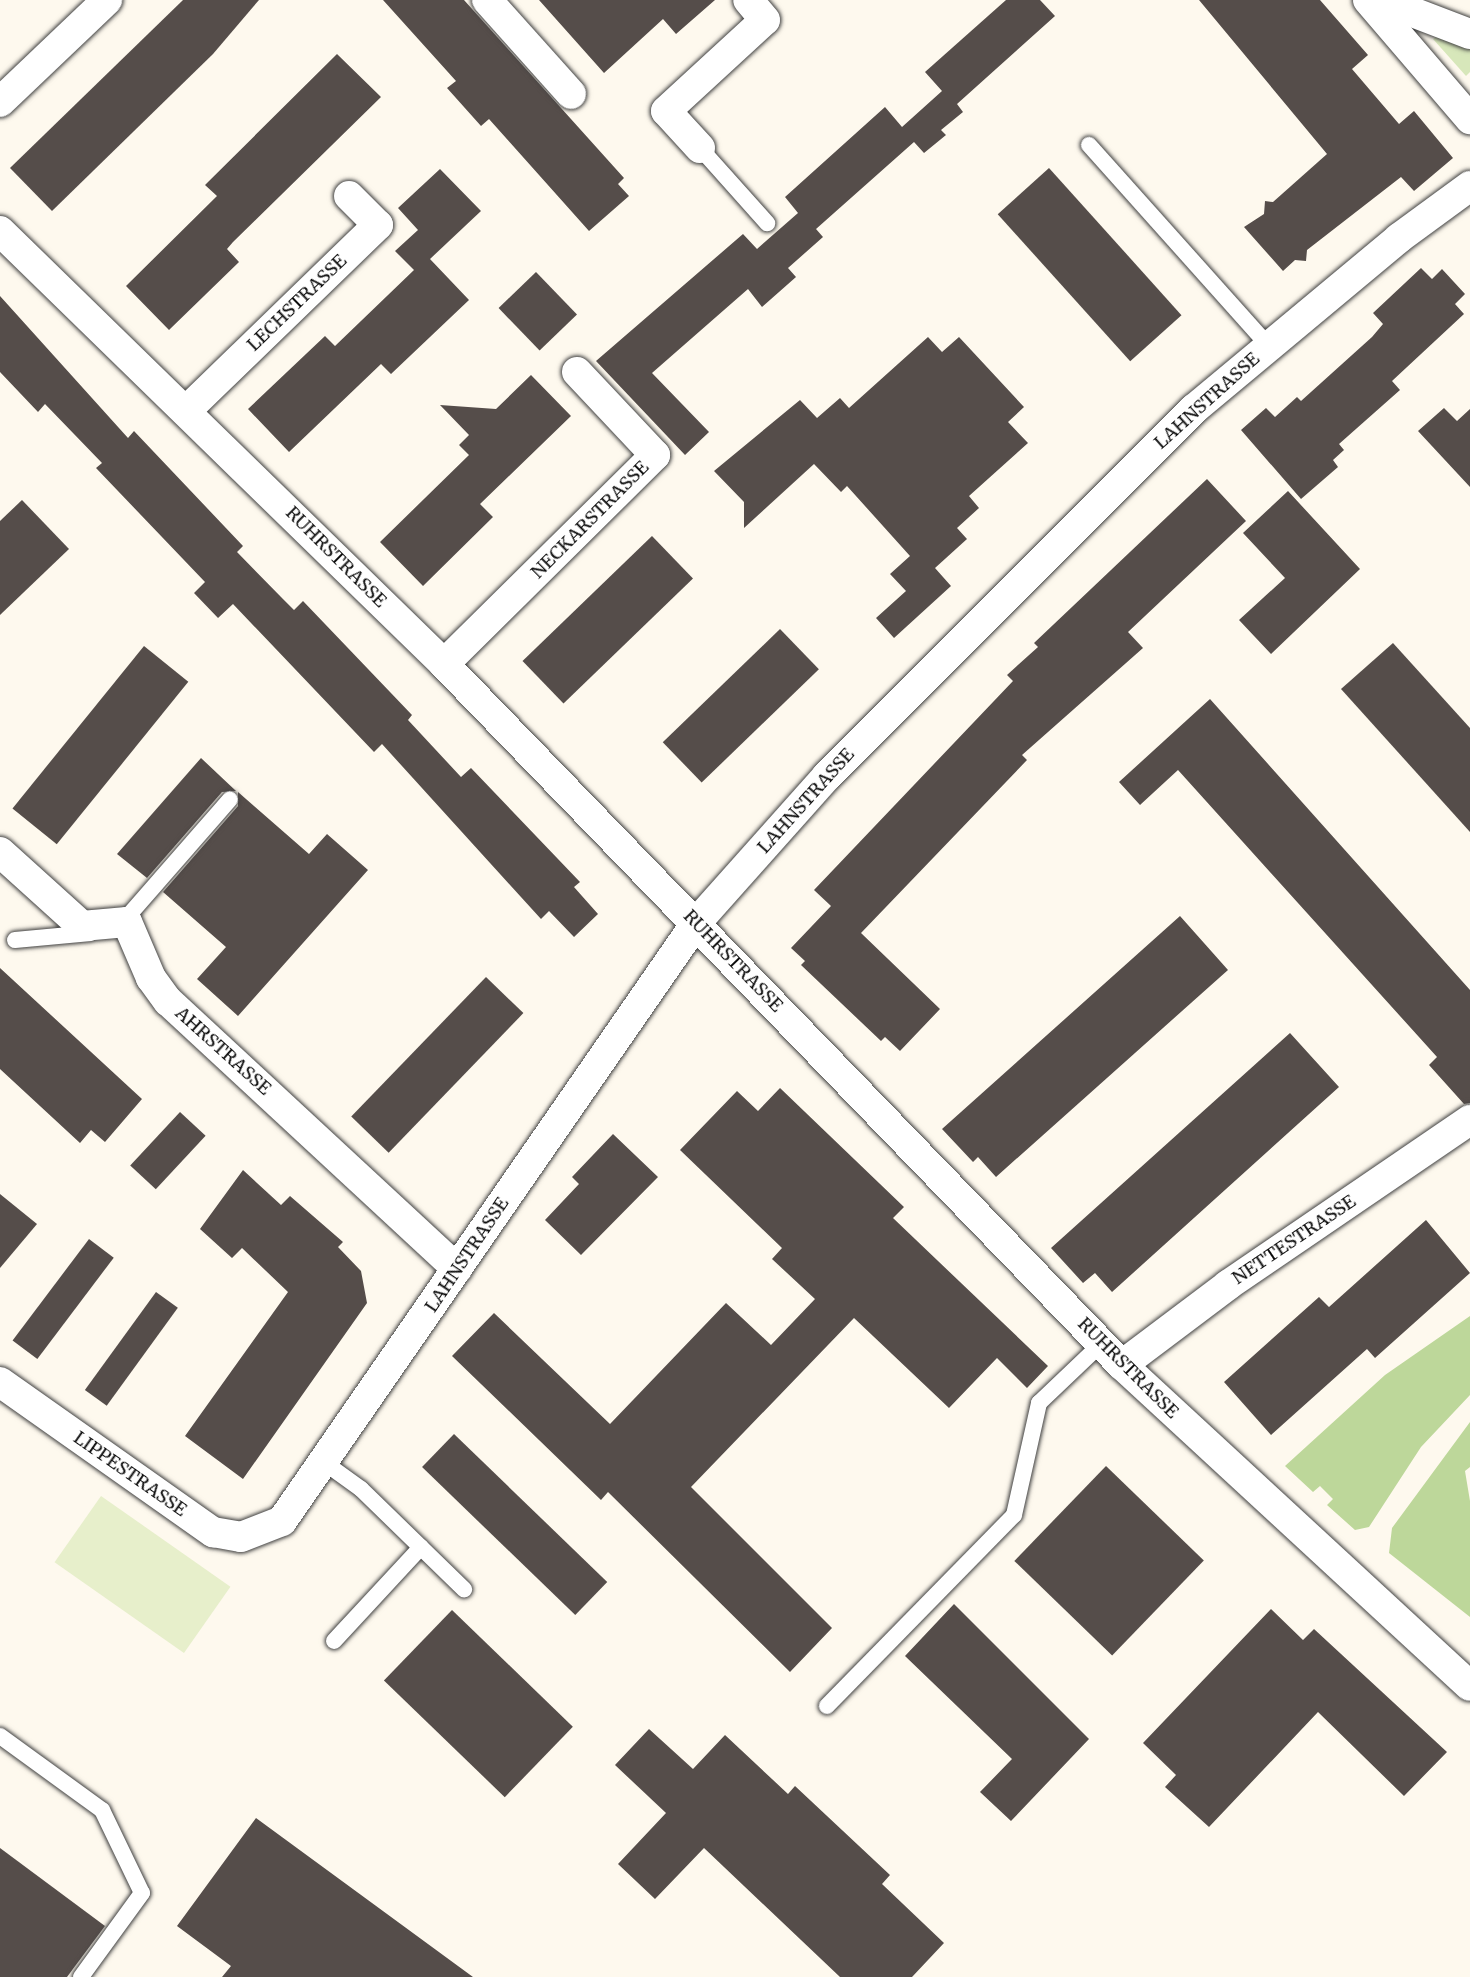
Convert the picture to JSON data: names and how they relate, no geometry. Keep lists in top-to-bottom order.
{
  "streets": {
    "street": [
      "LECHSTRASSE",
      "LAHNSTRASSE",
      "NECKARSTRASSE",
      "RUHRSTRASSE",
      "AHRSTRASSE",
      "NETTESTRASSE",
      "LIPPESTRASSE"
    ]
  },
  "crossings": [
    ["LECHSTRASSE", "RUHRSTRASSE"],
    ["LAHNSTRASSE", "RUHRSTRASSE"],
    ["LAHNSTRASSE", "AHRSTRASSE"],
    ["LAHNSTRASSE", "LIPPESTRASSE"],
    ["NECKARSTRASSE", "RUHRSTRASSE"],
    ["RUHRSTRASSE", "NETTESTRASSE"]
  ]
}
